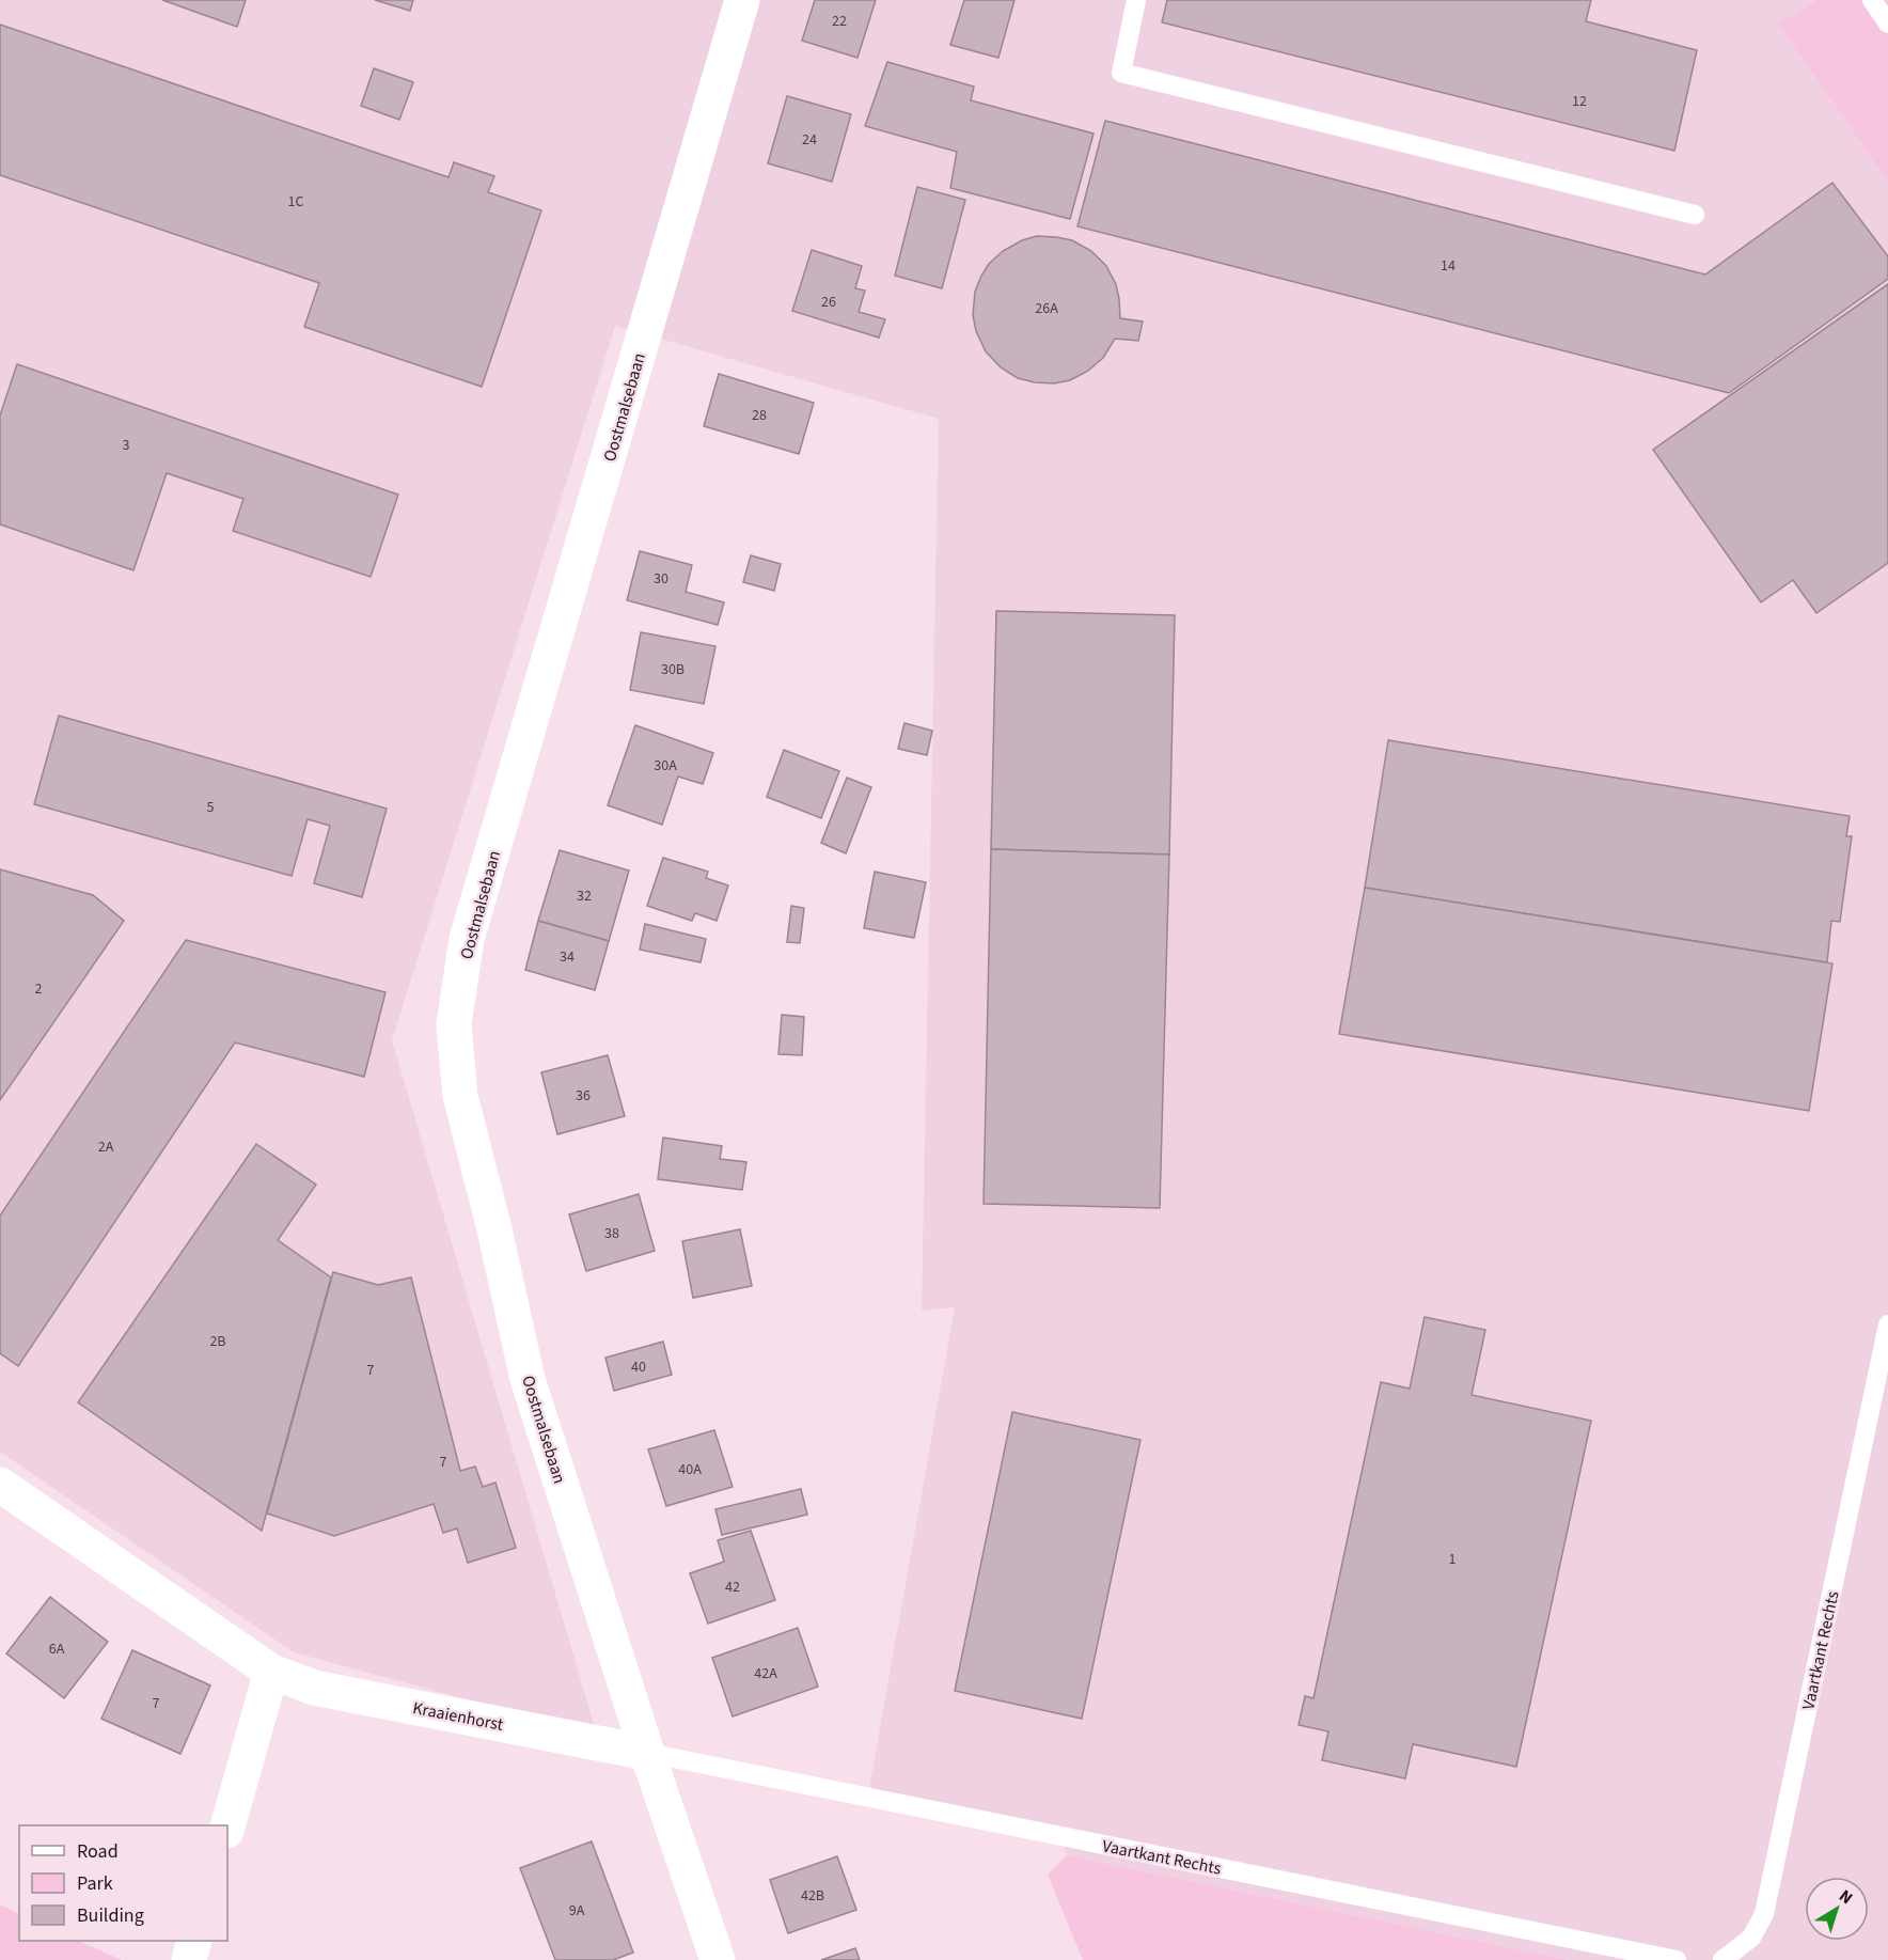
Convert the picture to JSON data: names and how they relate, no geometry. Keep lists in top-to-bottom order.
{
  "streets": {
    "street": ["Oostmalsebaan", "Kraaienhorst"],
    "lane": ["Vaartkant Rechts"]
  },
  "crossings": [
    ["Oostmalsebaan", "Vaartkant Rechts"],
    ["Oostmalsebaan", "Kraaienhorst"],
    ["Vaartkant Rechts", "Kraaienhorst"]
  ],
  "house_numbers": [
    "22",
    "12",
    "24",
    "1C",
    "14",
    "26",
    "26A",
    "28",
    "3",
    "30",
    "30B",
    "30A",
    "5",
    "32",
    "34",
    "2",
    "36",
    "2A",
    "38",
    "2B",
    "40",
    "7",
    "7",
    "40A",
    "1",
    "42",
    "6A",
    "42A",
    "7",
    "42B",
    "9A"
  ],
  "legend": ["Road", "Park", "Building"],
  "north": "top right"
}
